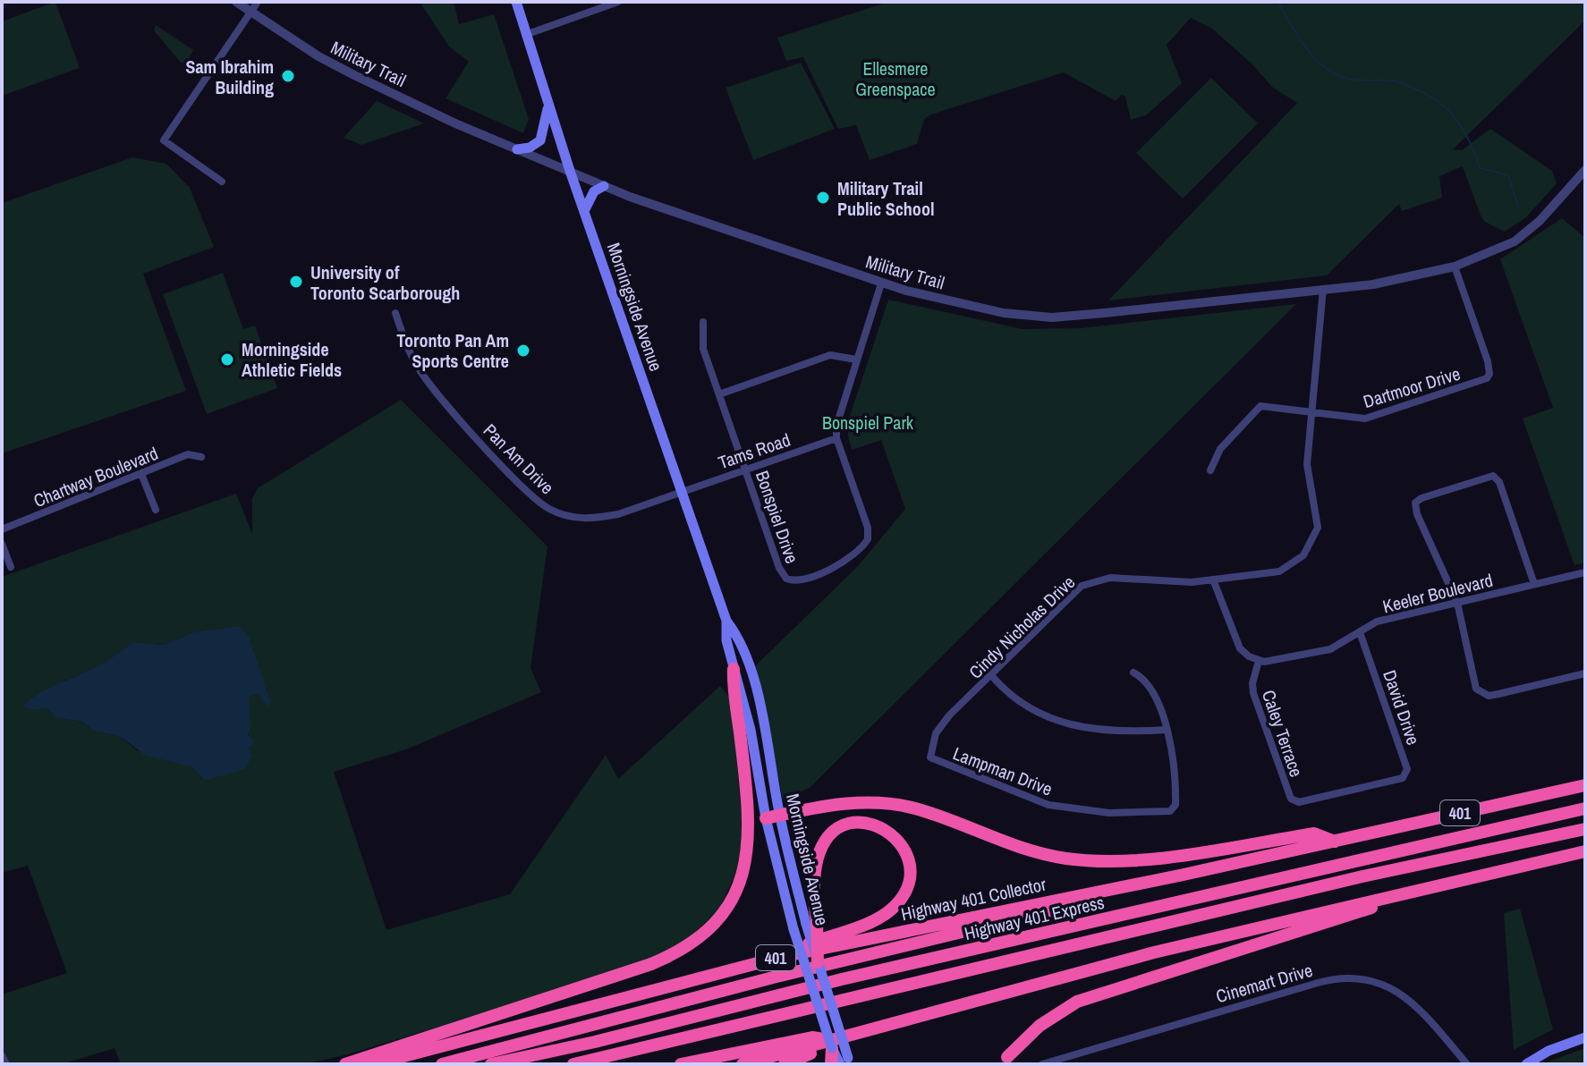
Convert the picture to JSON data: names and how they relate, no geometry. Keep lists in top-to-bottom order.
{
  "streets": {
    "highway": ["401", "Highway 401 Collector", "Highway 401 Express"],
    "main road": ["Morningside Avenue"],
    "street": [
      "Military Trail",
      "Dartmoor Drive",
      "Tams Road",
      "Pan Am Drive",
      "Chartway Boulevard",
      "Bonspiel Drive",
      "Keeler Boulevard",
      "Cindy Nicholas Drive",
      "David Drive",
      "Caley Terrace",
      "Lampman Drive",
      "Cinemart Drive"
    ]
  },
  "crossings": [
    ["Military Trail", "Morningside Avenue"],
    ["Military Trail", "Dartmoor Drive"],
    ["Military Trail", "Bonspiel Drive"],
    ["Morningside Avenue", "Tams Road"],
    ["Morningside Avenue", "Pan Am Drive"],
    ["Tams Road", "Pan Am Drive"],
    ["Tams Road", "Bonspiel Drive"],
    ["Keeler Boulevard", "David Drive"],
    ["Keeler Boulevard", "Caley Terrace"],
    ["Cindy Nicholas Drive", "Lampman Drive"],
    ["David Drive", "Caley Terrace"]
  ],
  "parks": ["Ellesmere Greenspace", "Bonspiel Park"],
  "places": [
    "Sam Ibrahim Building",
    "Military Trail Public School",
    "University of Toronto Scarborough",
    "Toronto Pan Am Sports Centre",
    "Morningside Athletic Fields"
  ]
}
